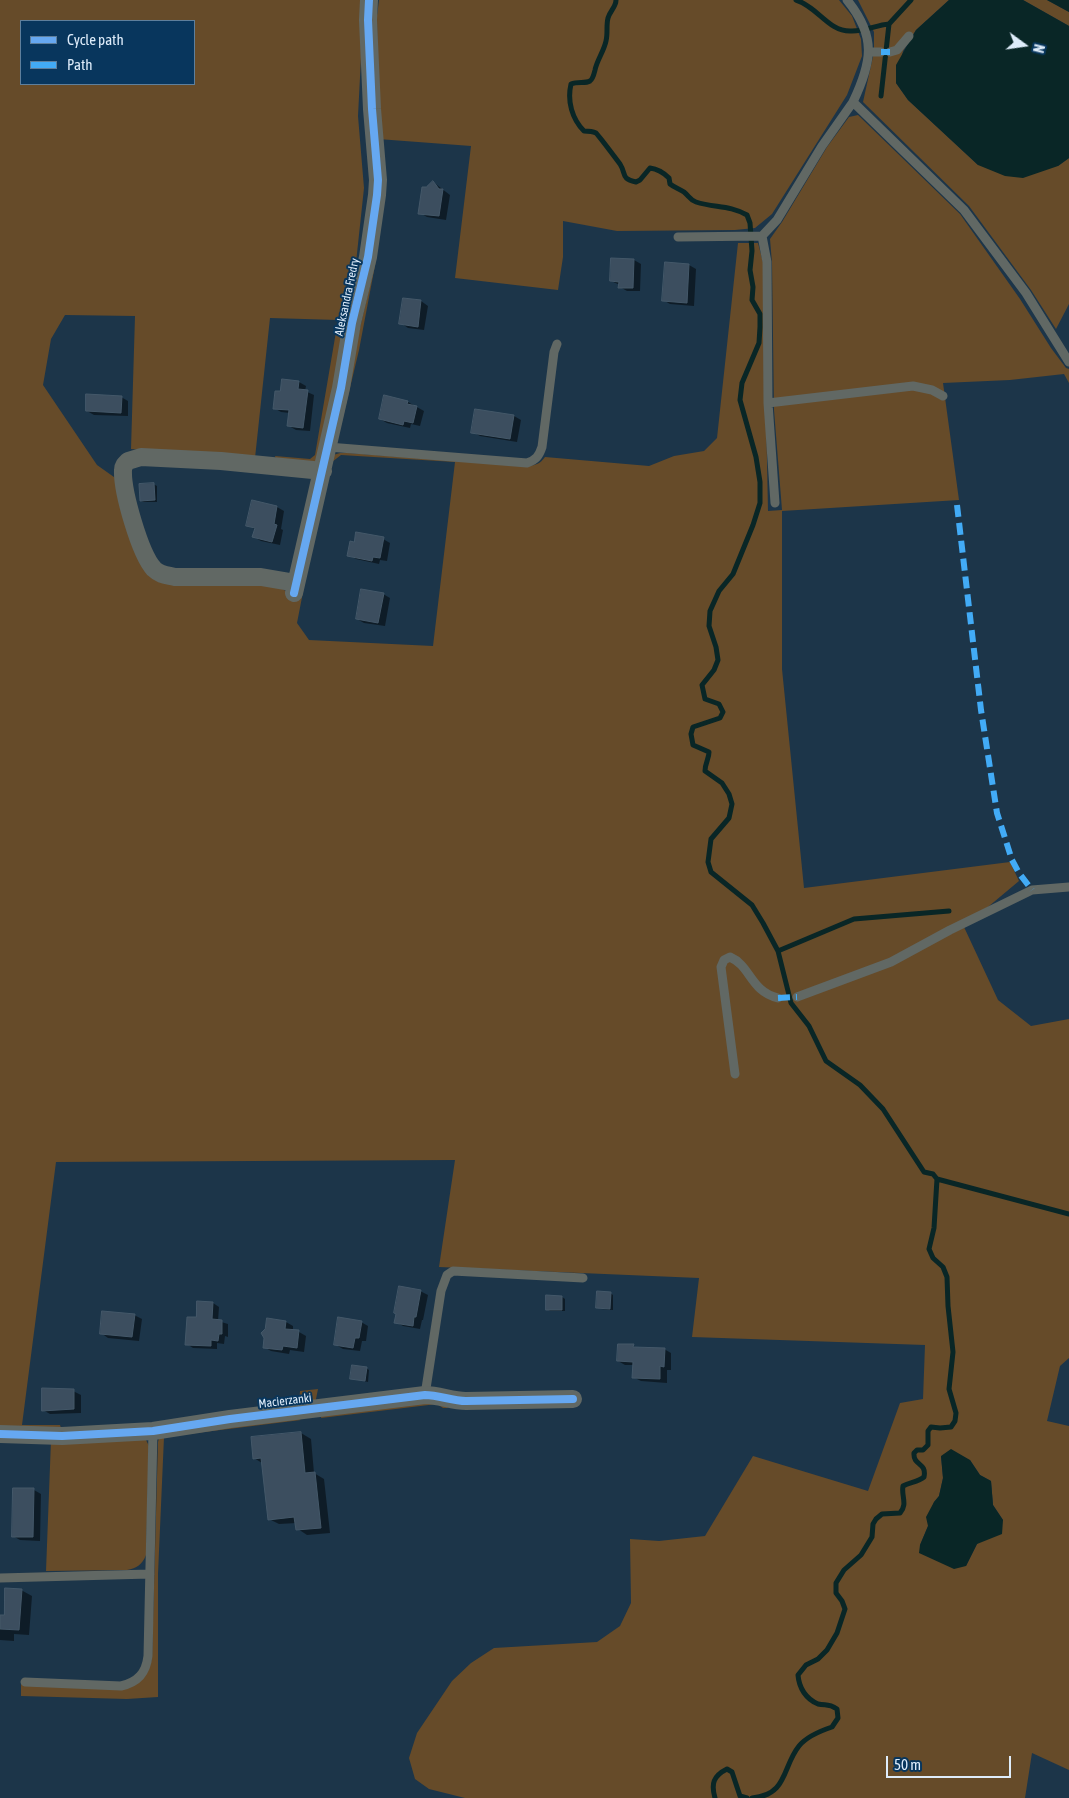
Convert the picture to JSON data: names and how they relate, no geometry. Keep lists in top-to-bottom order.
{
  "streets": {
    "street": ["Aleksandra Fredry", "Macierzanki"]
  },
  "legend": ["Cycle path", "Path"],
  "scale_bar": "50 m",
  "north": "right"
}
